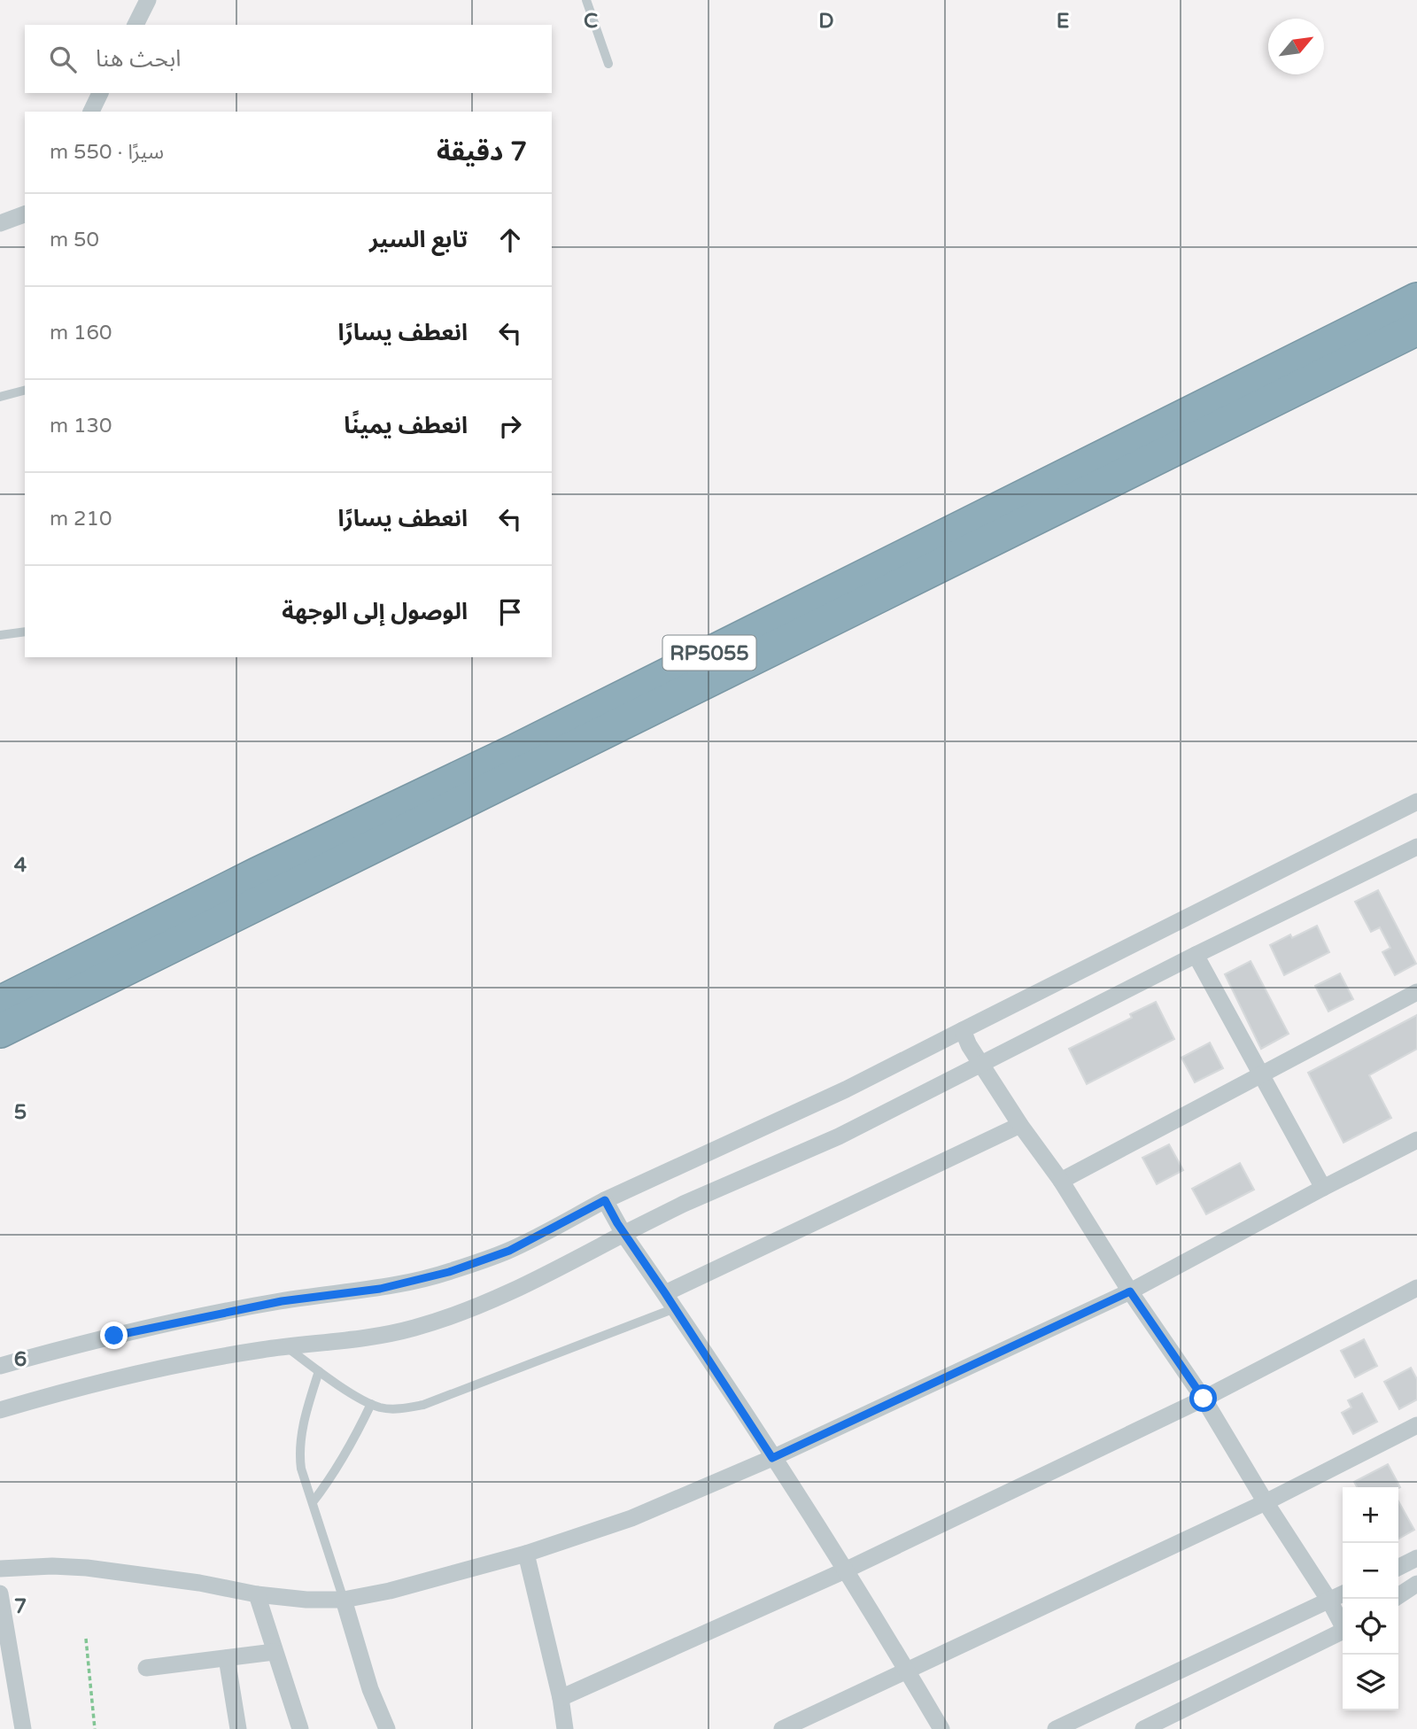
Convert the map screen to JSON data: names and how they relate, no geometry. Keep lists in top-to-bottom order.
{
  "streets": {
    "highway": ["RP5055"]
  },
  "north": "top right",
  "page": {
    "search": "ابحث هنا",
    "heading": ["7 دقيقة", "سيرًا · 550 m"],
    "list": [
      ["تابع السير", "50 m"],
      ["انعطف يسارًا", "160 m"],
      ["انعطف يمينًا", "130 m"],
      ["انعطف يسارًا", "210 m"],
      "الوصول إلى الوجهة"
    ],
    "map_buttons": ["+", "−"]
  },
  "grid": {
    "columns": ["C", "D", "E"],
    "rows": [
      "4",
      "5",
      "6",
      "7"
    ]
  }
}
